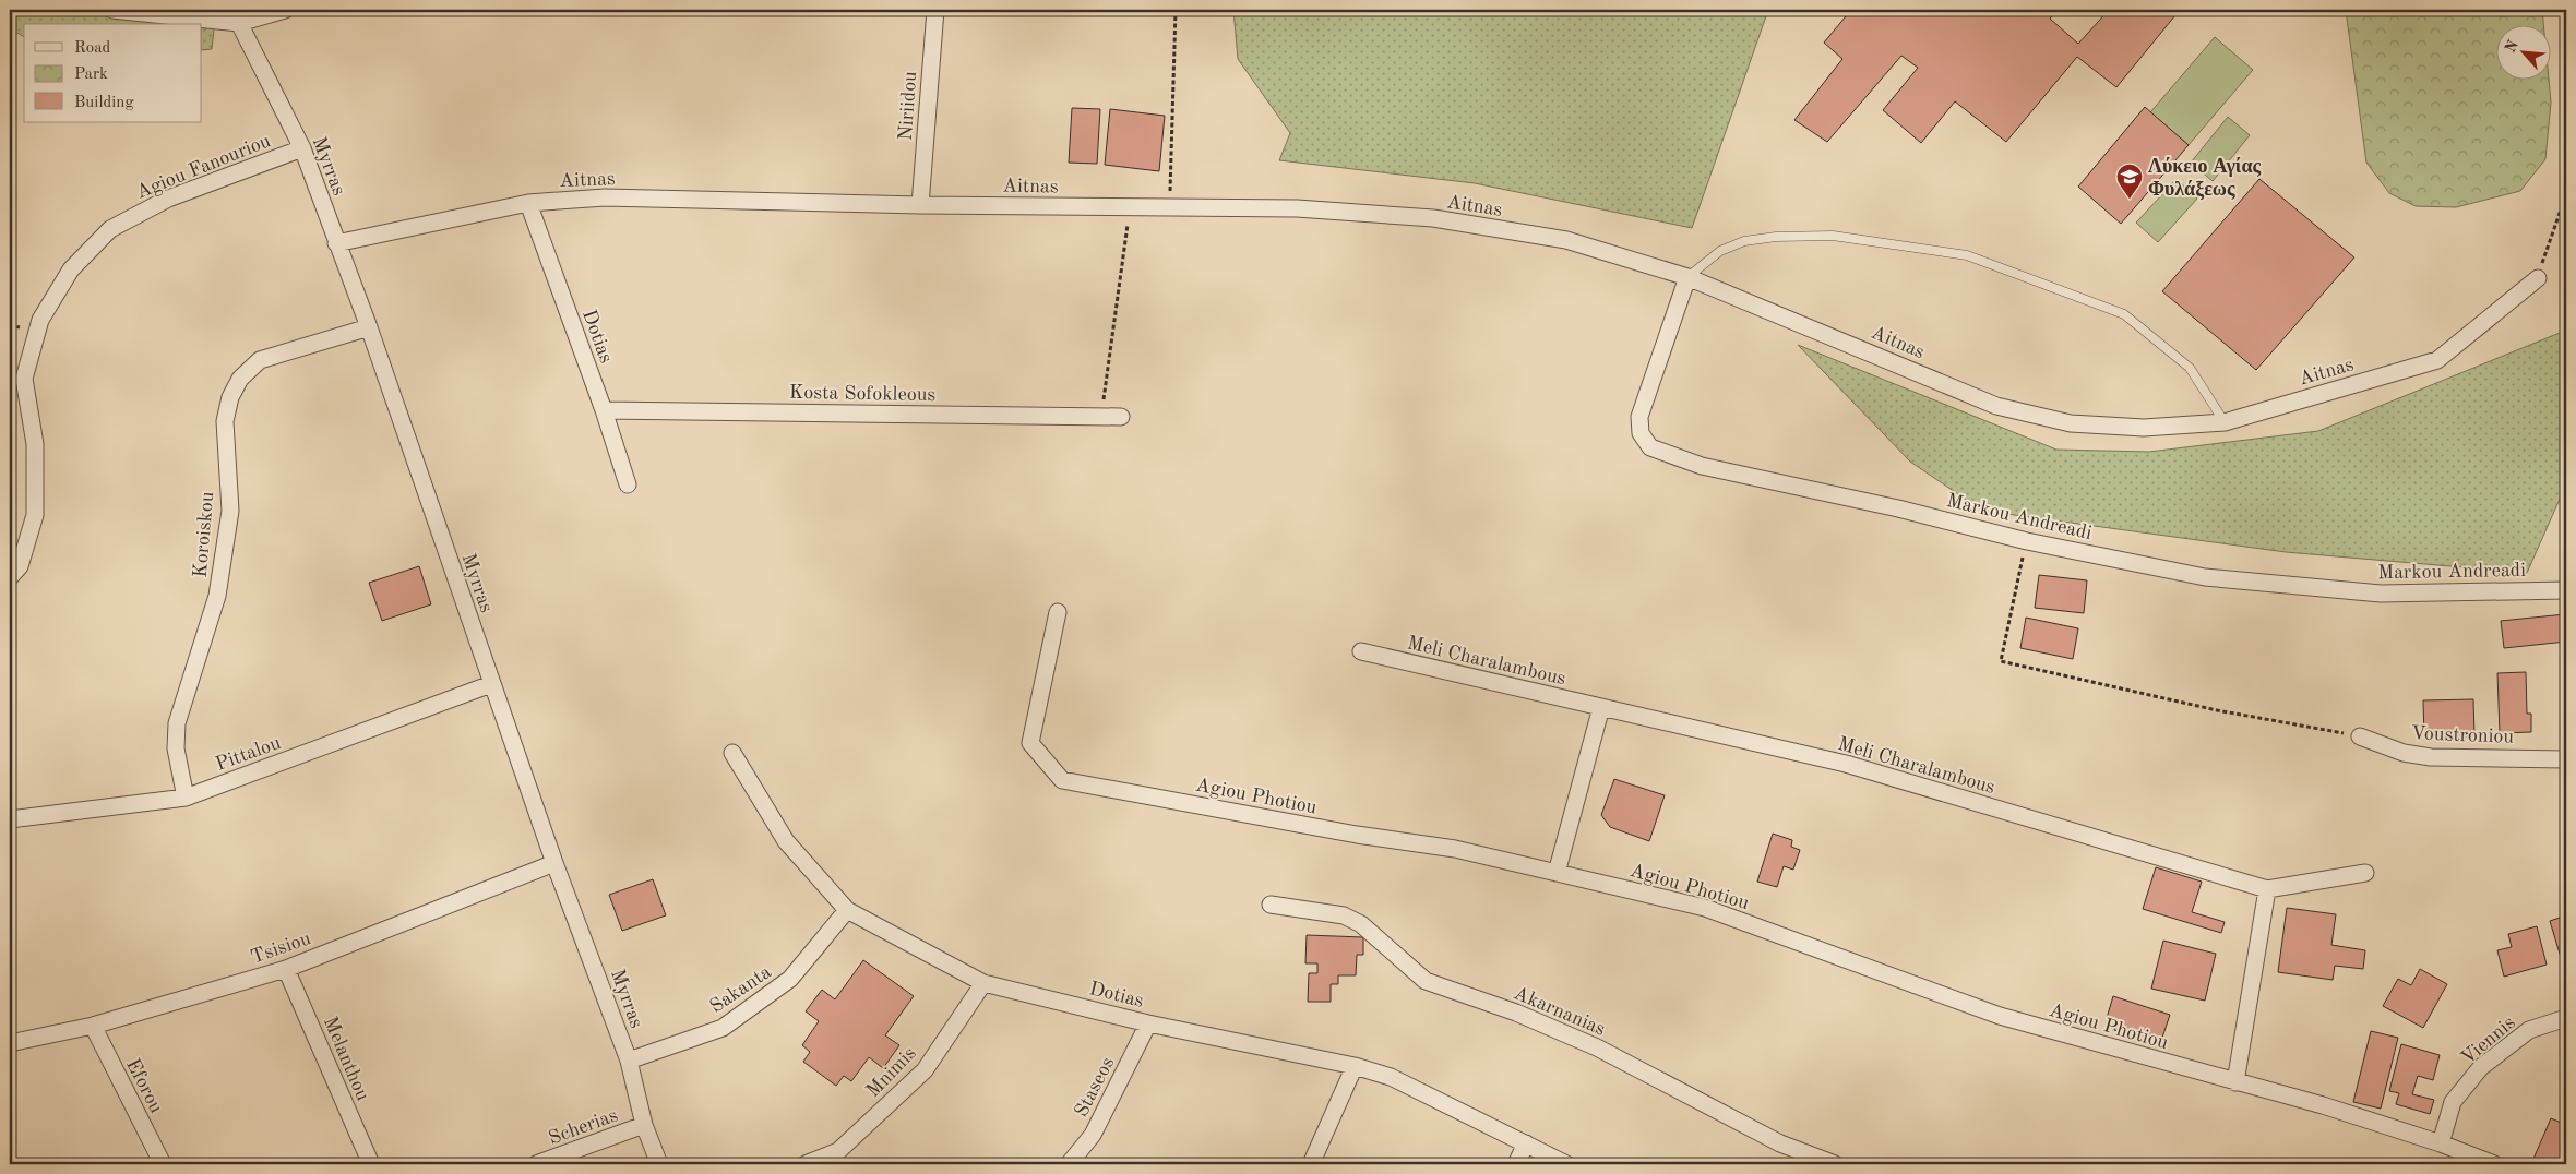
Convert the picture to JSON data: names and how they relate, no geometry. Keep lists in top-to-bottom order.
{
  "streets": {
    "street": [
      "Niriidou",
      "Agiou Fanouriou",
      "Myrras",
      "Aitnas",
      "Dotias",
      "Kosta Sofokleous",
      "Markou Andreadi",
      "Koroiskou",
      "Meli Charalambous",
      "Voustroniou",
      "Pittalou",
      "Agiou Photiou",
      "Tsisiou",
      "Sakanta",
      "Akarnanias",
      "Viennis",
      "Melanthou",
      "Mnimis",
      "Eforou",
      "Staseos",
      "Scherias"
    ]
  },
  "crossings": [
    ["Niriidou", "Aitnas"],
    ["Agiou Fanouriou", "Myrras"],
    ["Myrras", "Aitnas"],
    ["Myrras", "Koroiskou"],
    ["Myrras", "Pittalou"],
    ["Myrras", "Tsisiou"],
    ["Myrras", "Sakanta"],
    ["Myrras", "Scherias"],
    ["Aitnas", "Dotias"],
    ["Aitnas", "Markou Andreadi"],
    ["Dotias", "Kosta Sofokleous"],
    ["Dotias", "Sakanta"],
    ["Dotias", "Mnimis"],
    ["Dotias", "Staseos"],
    ["Koroiskou", "Pittalou"],
    ["Agiou Photiou", "Viennis"],
    ["Tsisiou", "Melanthou"],
    ["Tsisiou", "Eforou"]
  ],
  "places": {
    "school or university": ["Λύκειο Αγίας Φυλάξεως"]
  },
  "legend": ["Road", "Park", "Building"],
  "north": "top left"
}
